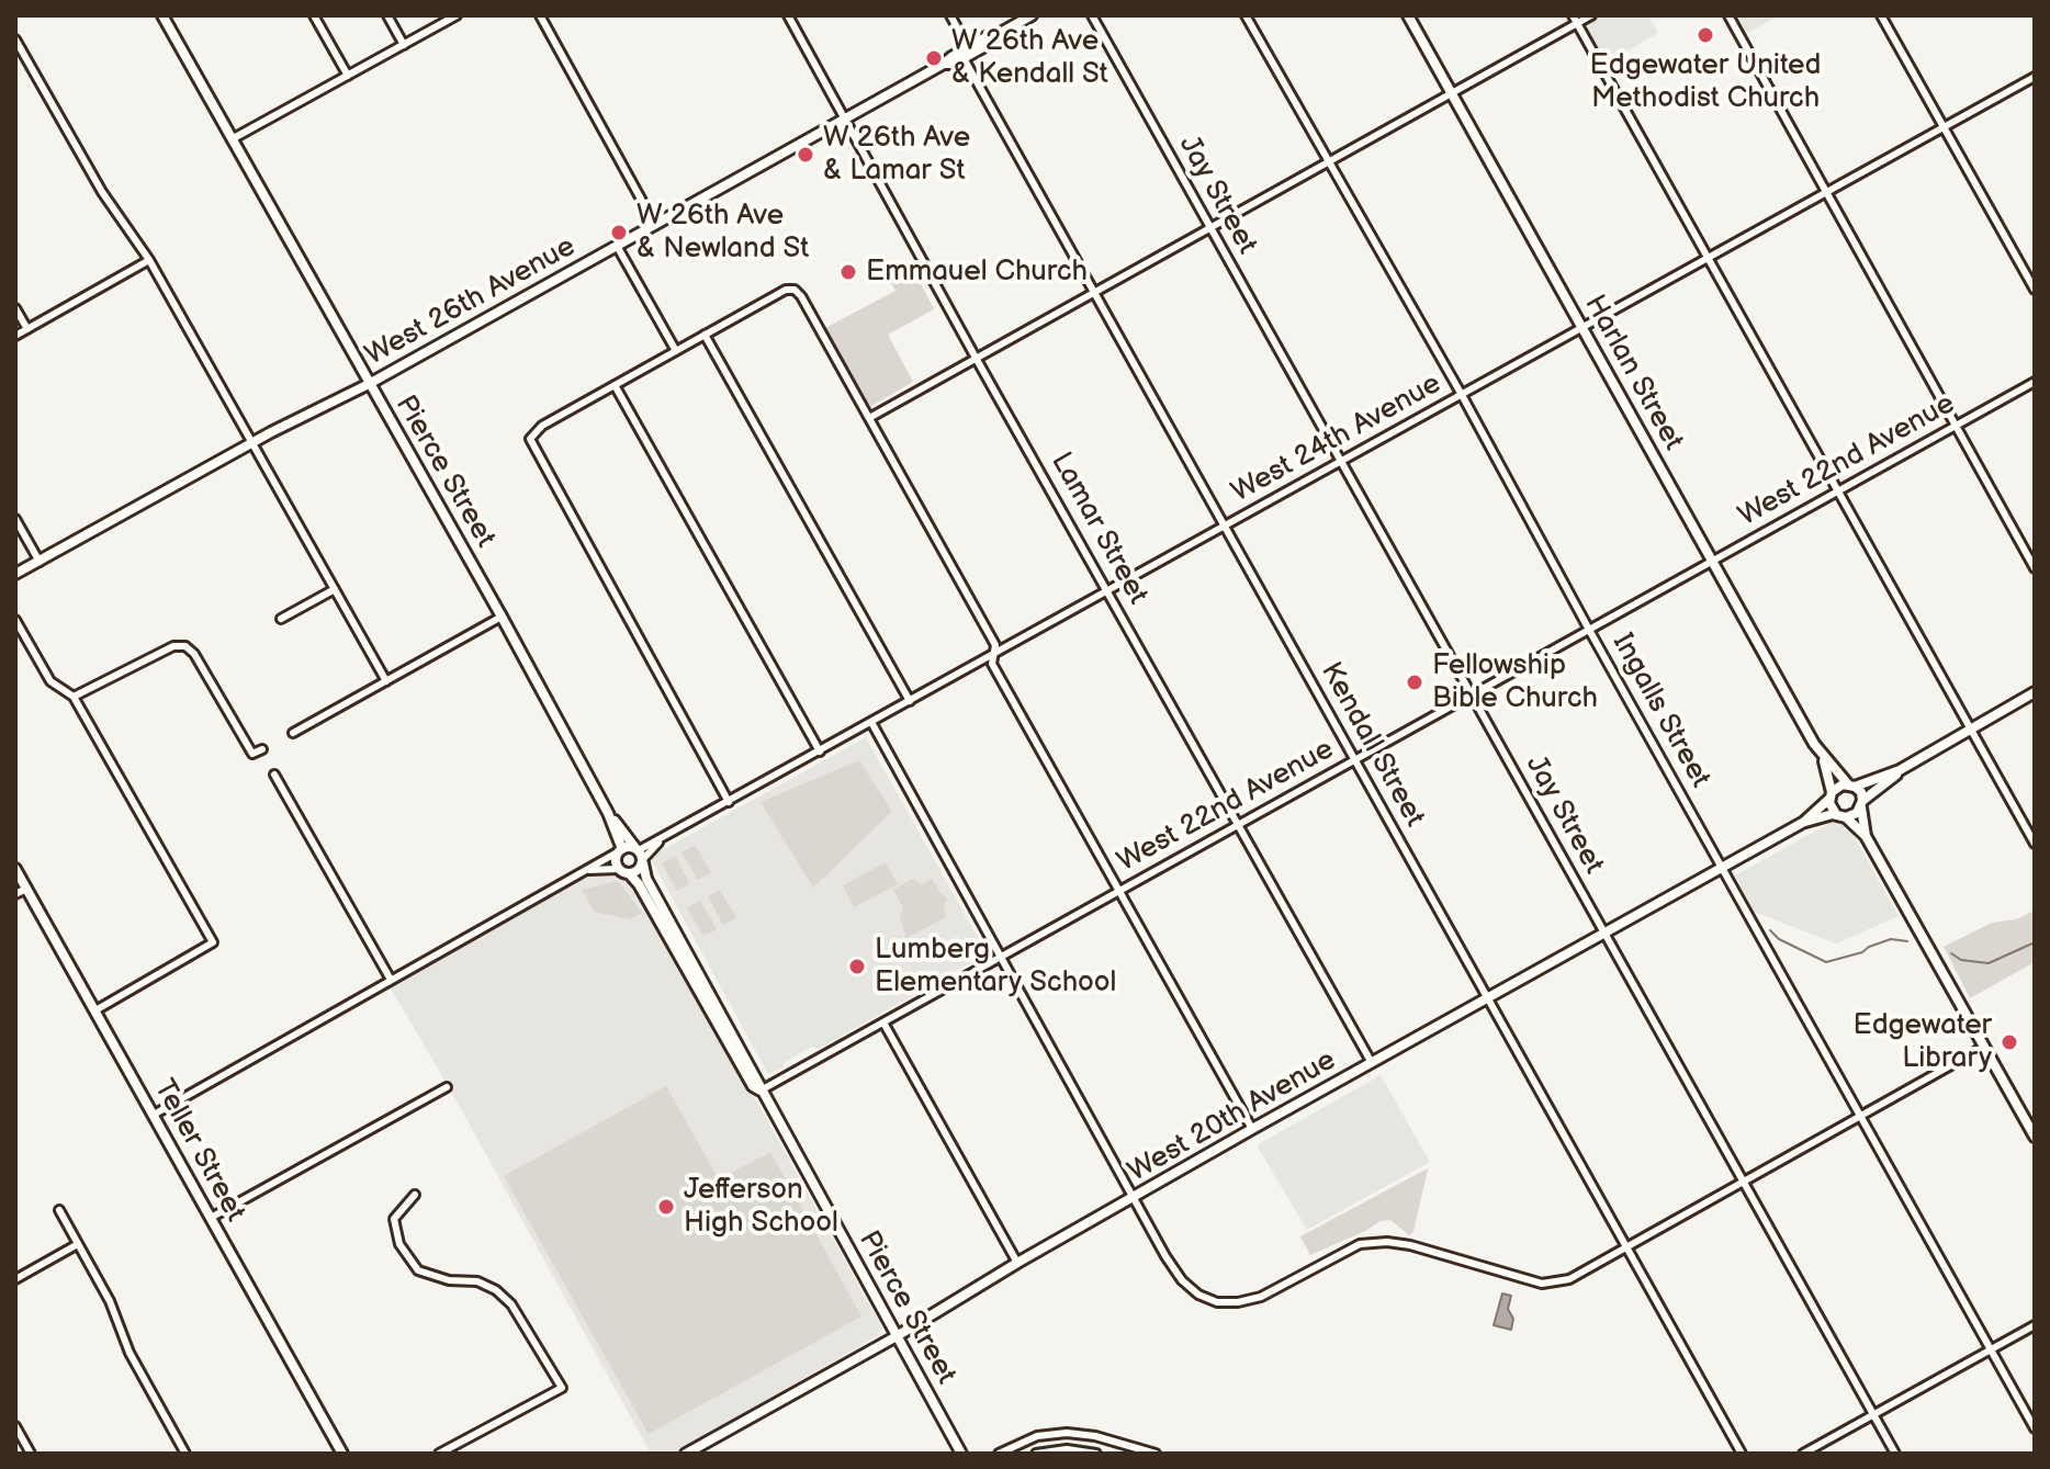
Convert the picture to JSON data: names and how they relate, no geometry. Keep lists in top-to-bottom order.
{
  "streets": {
    "street": [
      "Jay Street",
      "West 26th Avenue",
      "Harlan Street",
      "West 24th Avenue",
      "West 22nd Avenue",
      "Pierce Street",
      "Lamar Street",
      "Ingalls Street",
      "Kendall Street",
      "West 20th Avenue",
      "Teller Street"
    ]
  },
  "crossings": [
    ["Jay Street", "West 24th Avenue"],
    ["Jay Street", "West 22nd Avenue"],
    ["Jay Street", "West 20th Avenue"],
    ["West 26th Avenue", "Pierce Street"],
    ["West 26th Avenue", "Lamar Street"],
    ["West 26th Avenue", "Kendall Street"],
    ["Harlan Street", "West 24th Avenue"],
    ["Harlan Street", "West 22nd Avenue"],
    ["Harlan Street", "West 20th Avenue"],
    ["West 24th Avenue", "Pierce Street"],
    ["West 24th Avenue", "Lamar Street"],
    ["West 24th Avenue", "Ingalls Street"],
    ["West 24th Avenue", "Kendall Street"],
    ["West 22nd Avenue", "Pierce Street"],
    ["West 22nd Avenue", "Lamar Street"],
    ["West 22nd Avenue", "Ingalls Street"],
    ["West 22nd Avenue", "Kendall Street"],
    ["Pierce Street", "West 20th Avenue"],
    ["Lamar Street", "West 20th Avenue"],
    ["Ingalls Street", "West 20th Avenue"],
    ["Kendall Street", "West 20th Avenue"]
  ],
  "places": [
    "Edgewater United Methodist Church",
    "W 26th Ave & Kendall St",
    "W 26th Ave & Lamar St",
    "W 26th Ave & Newland St",
    "Emmauel Church",
    "Fellowship Bible Church",
    "Lumberg Elementary School",
    "Edgewater Library",
    "Jefferson High School"
  ]
}
